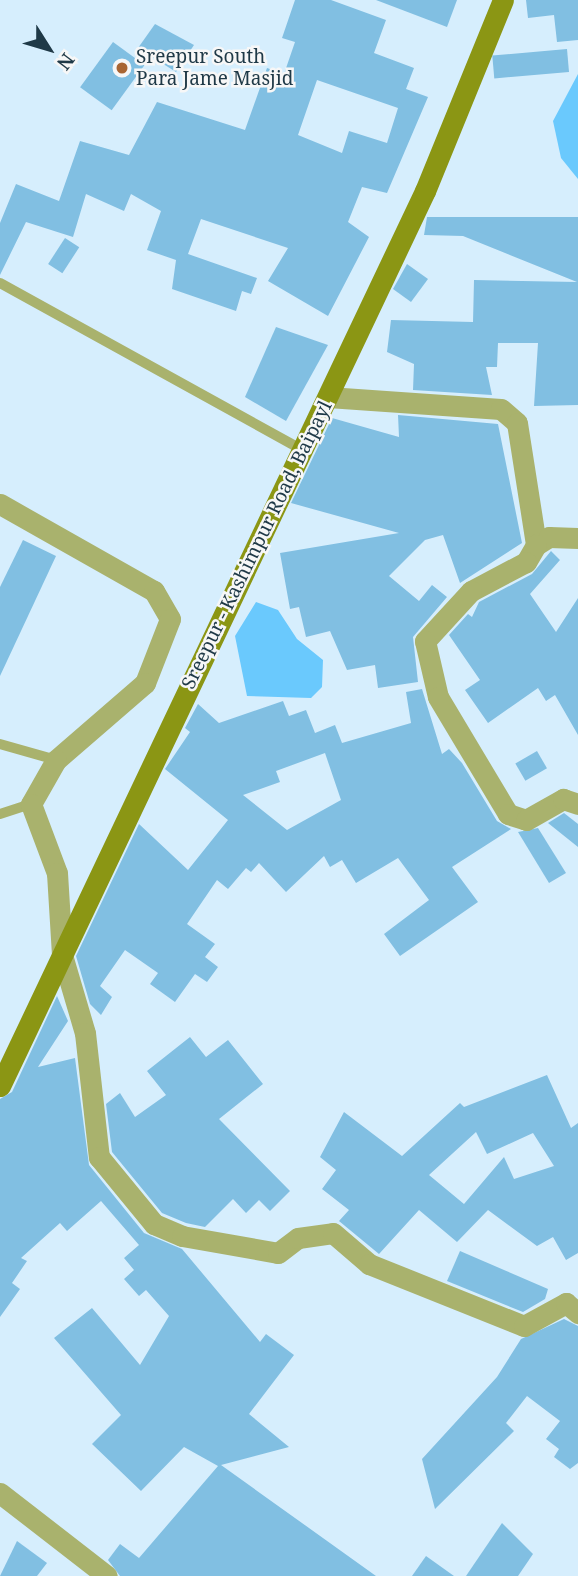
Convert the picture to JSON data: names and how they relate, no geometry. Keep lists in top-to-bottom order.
{
  "streets": {
    "street": ["Sreepur - Kashimpur Road, Baipayl"]
  },
  "places": ["Sreepur South Para Jame Masjid"],
  "north": "bottom right"
}
